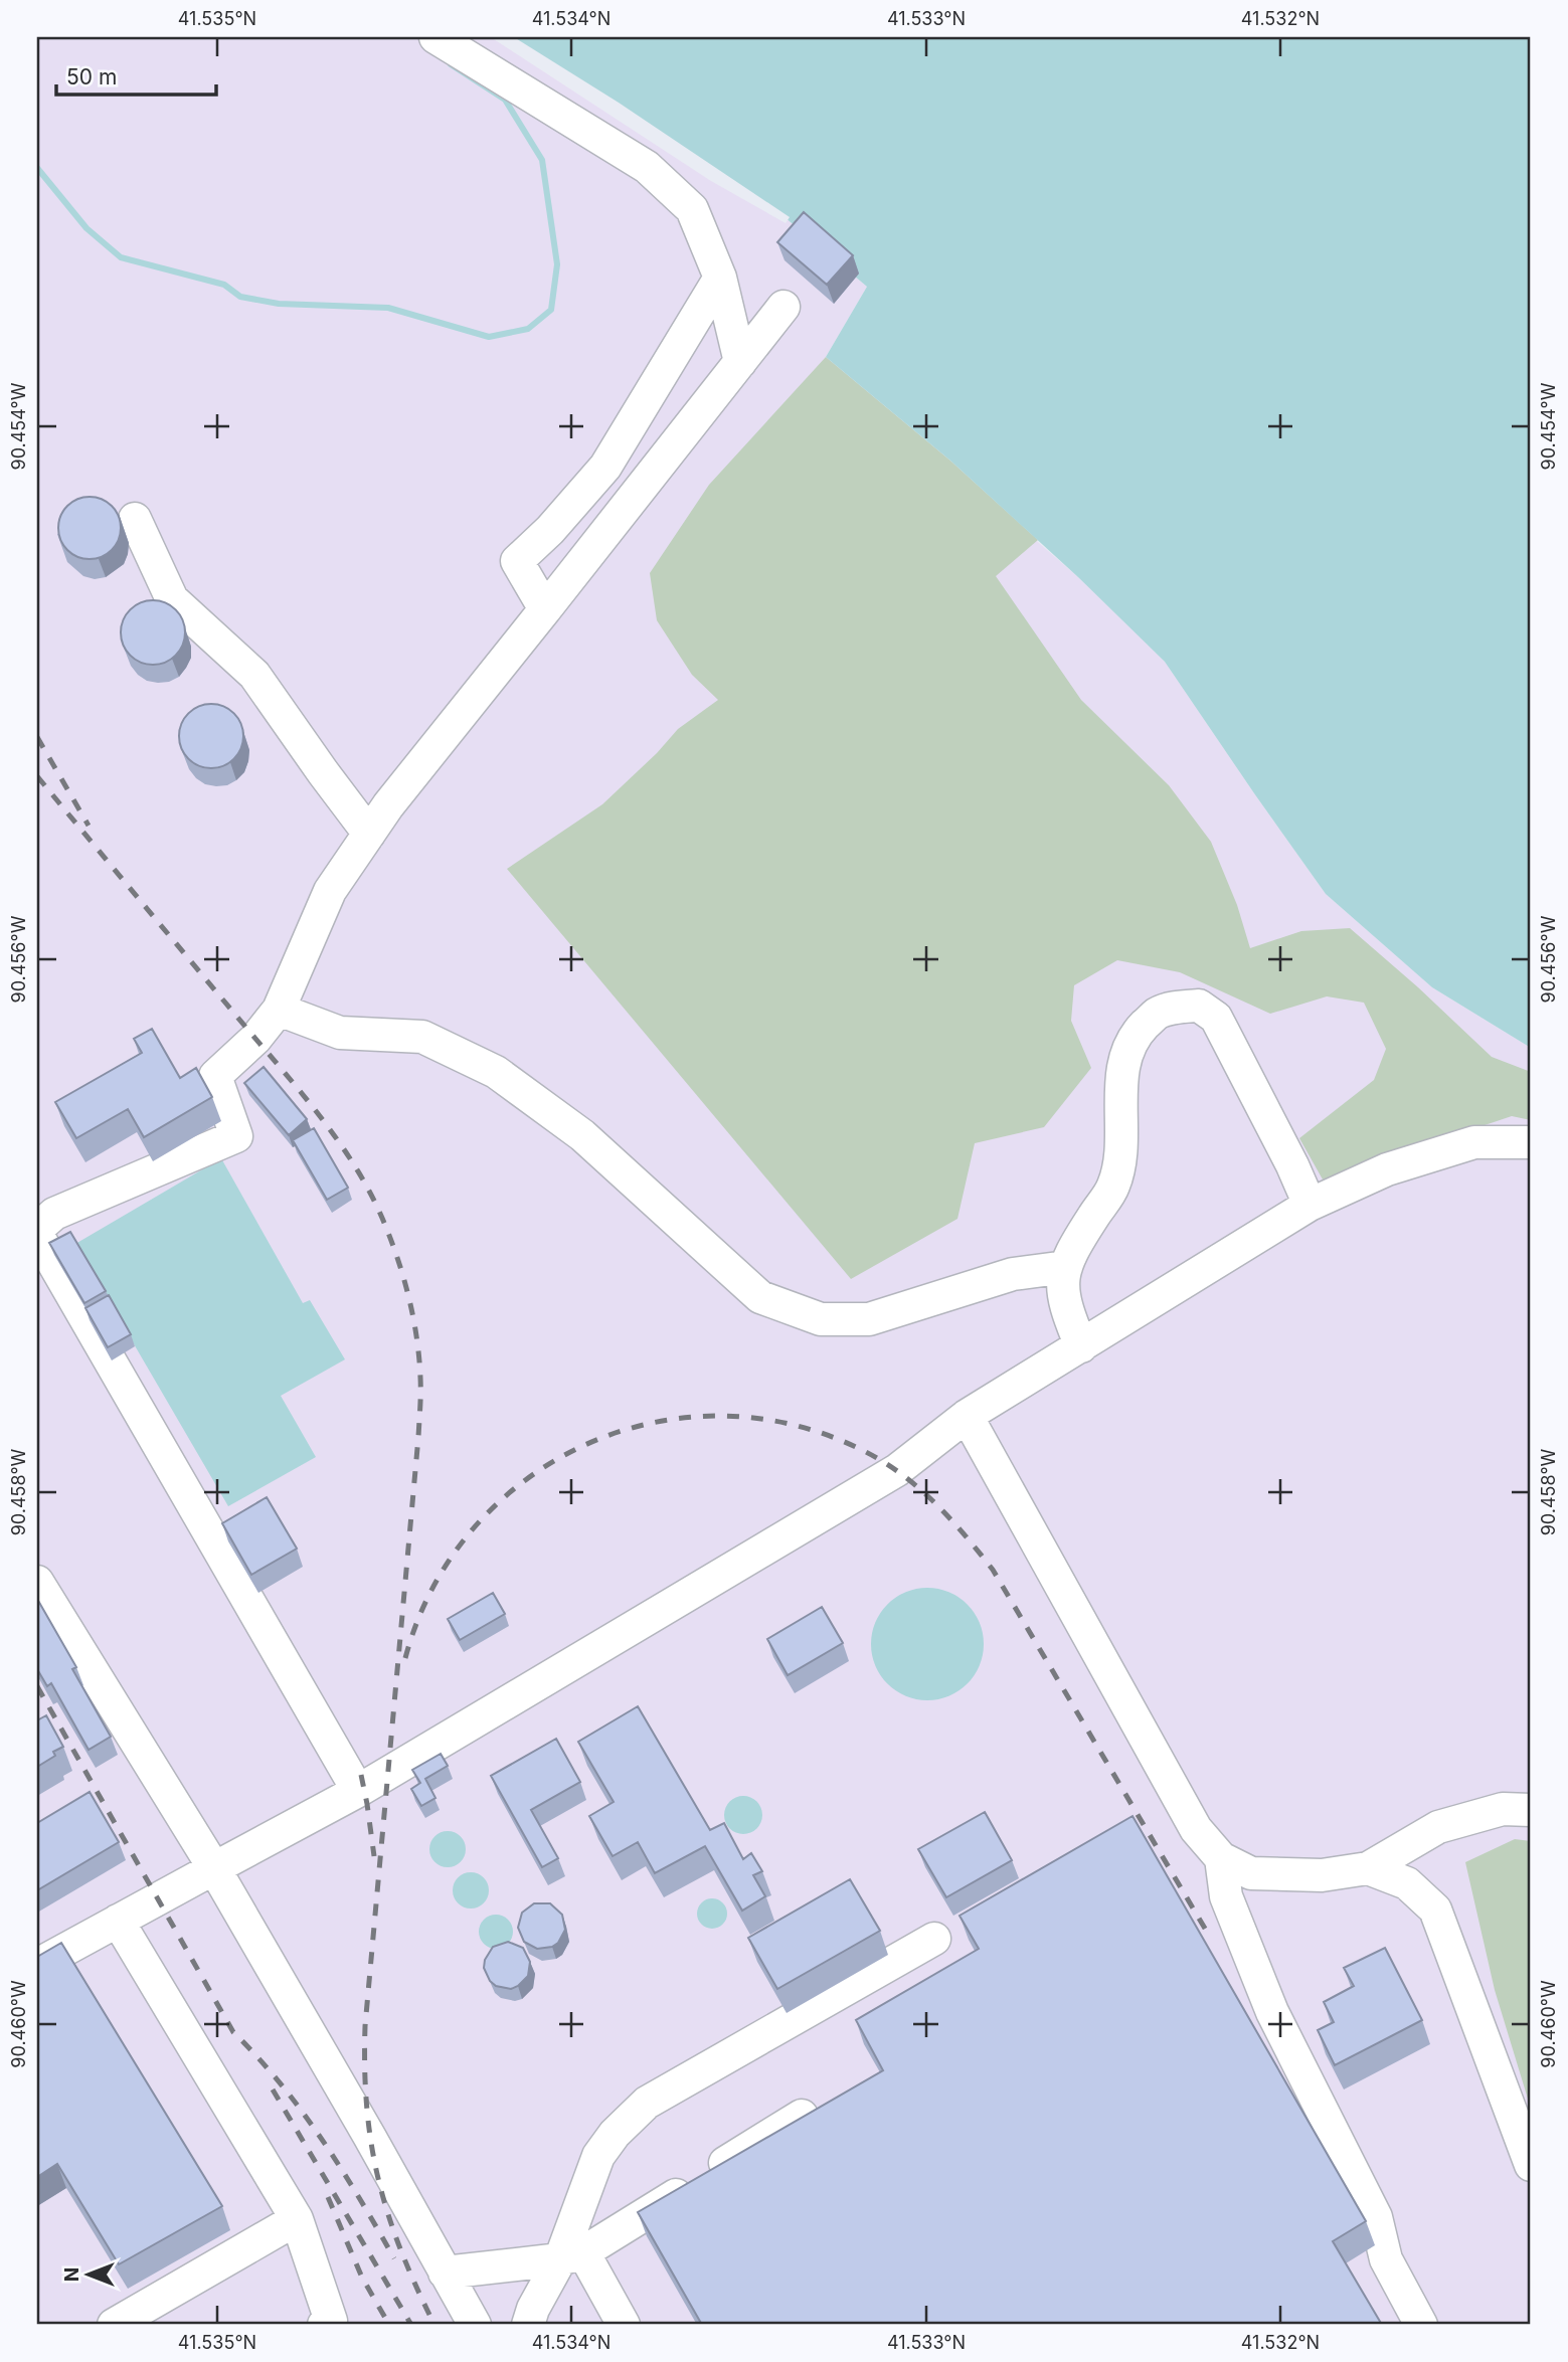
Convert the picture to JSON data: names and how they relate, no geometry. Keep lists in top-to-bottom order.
{
  "scale_bar": "50 m",
  "north": "left",
  "coordinates": [
    "41.535°N",
    "41.534°N",
    "41.533°N",
    "41.532°N",
    "90.454°W",
    "90.456°W",
    "90.458°W",
    "90.460°W"
  ]
}
